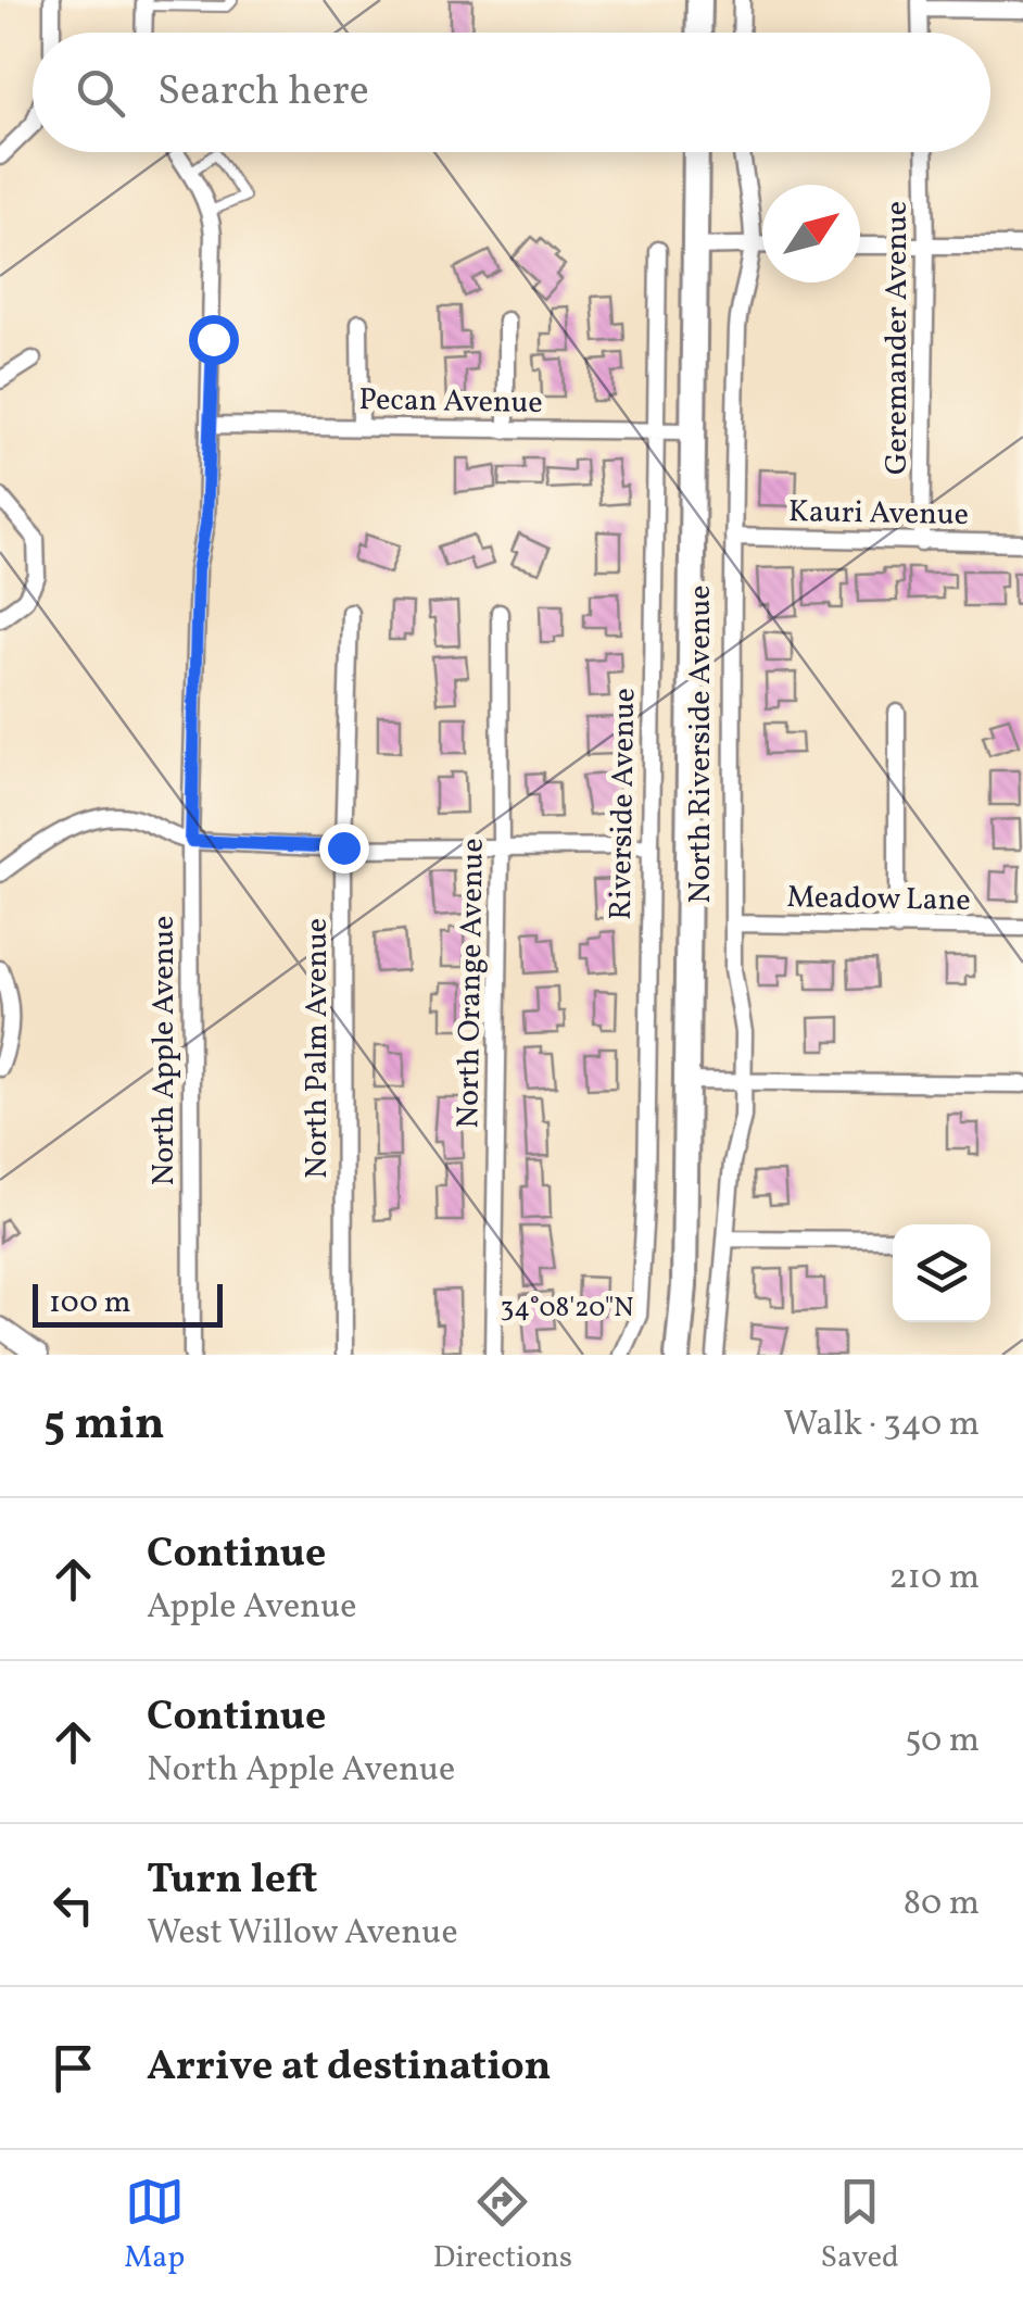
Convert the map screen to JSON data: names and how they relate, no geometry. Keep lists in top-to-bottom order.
{
  "streets": {
    "main road": ["North Riverside Avenue"],
    "street": [
      "Geremander Avenue",
      "Pecan Avenue",
      "Kauri Avenue",
      "Riverside Avenue",
      "Meadow Lane",
      "North Orange Avenue",
      "North Palm Avenue",
      "North Apple Avenue"
    ]
  },
  "crossings": [
    ["Geremander Avenue", "Kauri Avenue"],
    ["Pecan Avenue", "North Riverside Avenue"],
    ["Pecan Avenue", "Riverside Avenue"],
    ["Pecan Avenue", "North Apple Avenue"],
    ["Kauri Avenue", "North Riverside Avenue"],
    ["North Riverside Avenue", "Meadow Lane"]
  ],
  "scale_bar": "100 m",
  "north": "top right",
  "page": {
    "search": "Search here",
    "scale": "100 m",
    "heading": ["5 min", "Walk · 340 m"],
    "list": [
      ["Continue", "Apple Avenue", "210 m"],
      ["Continue", "North Apple Avenue", "50 m"],
      ["Turn left", "West Willow Avenue", "80 m"],
      "Arrive at destination"
    ],
    "nav": ["Map", "Directions", "Saved"]
  },
  "coordinates": ["34°08'20\"N"]
}
